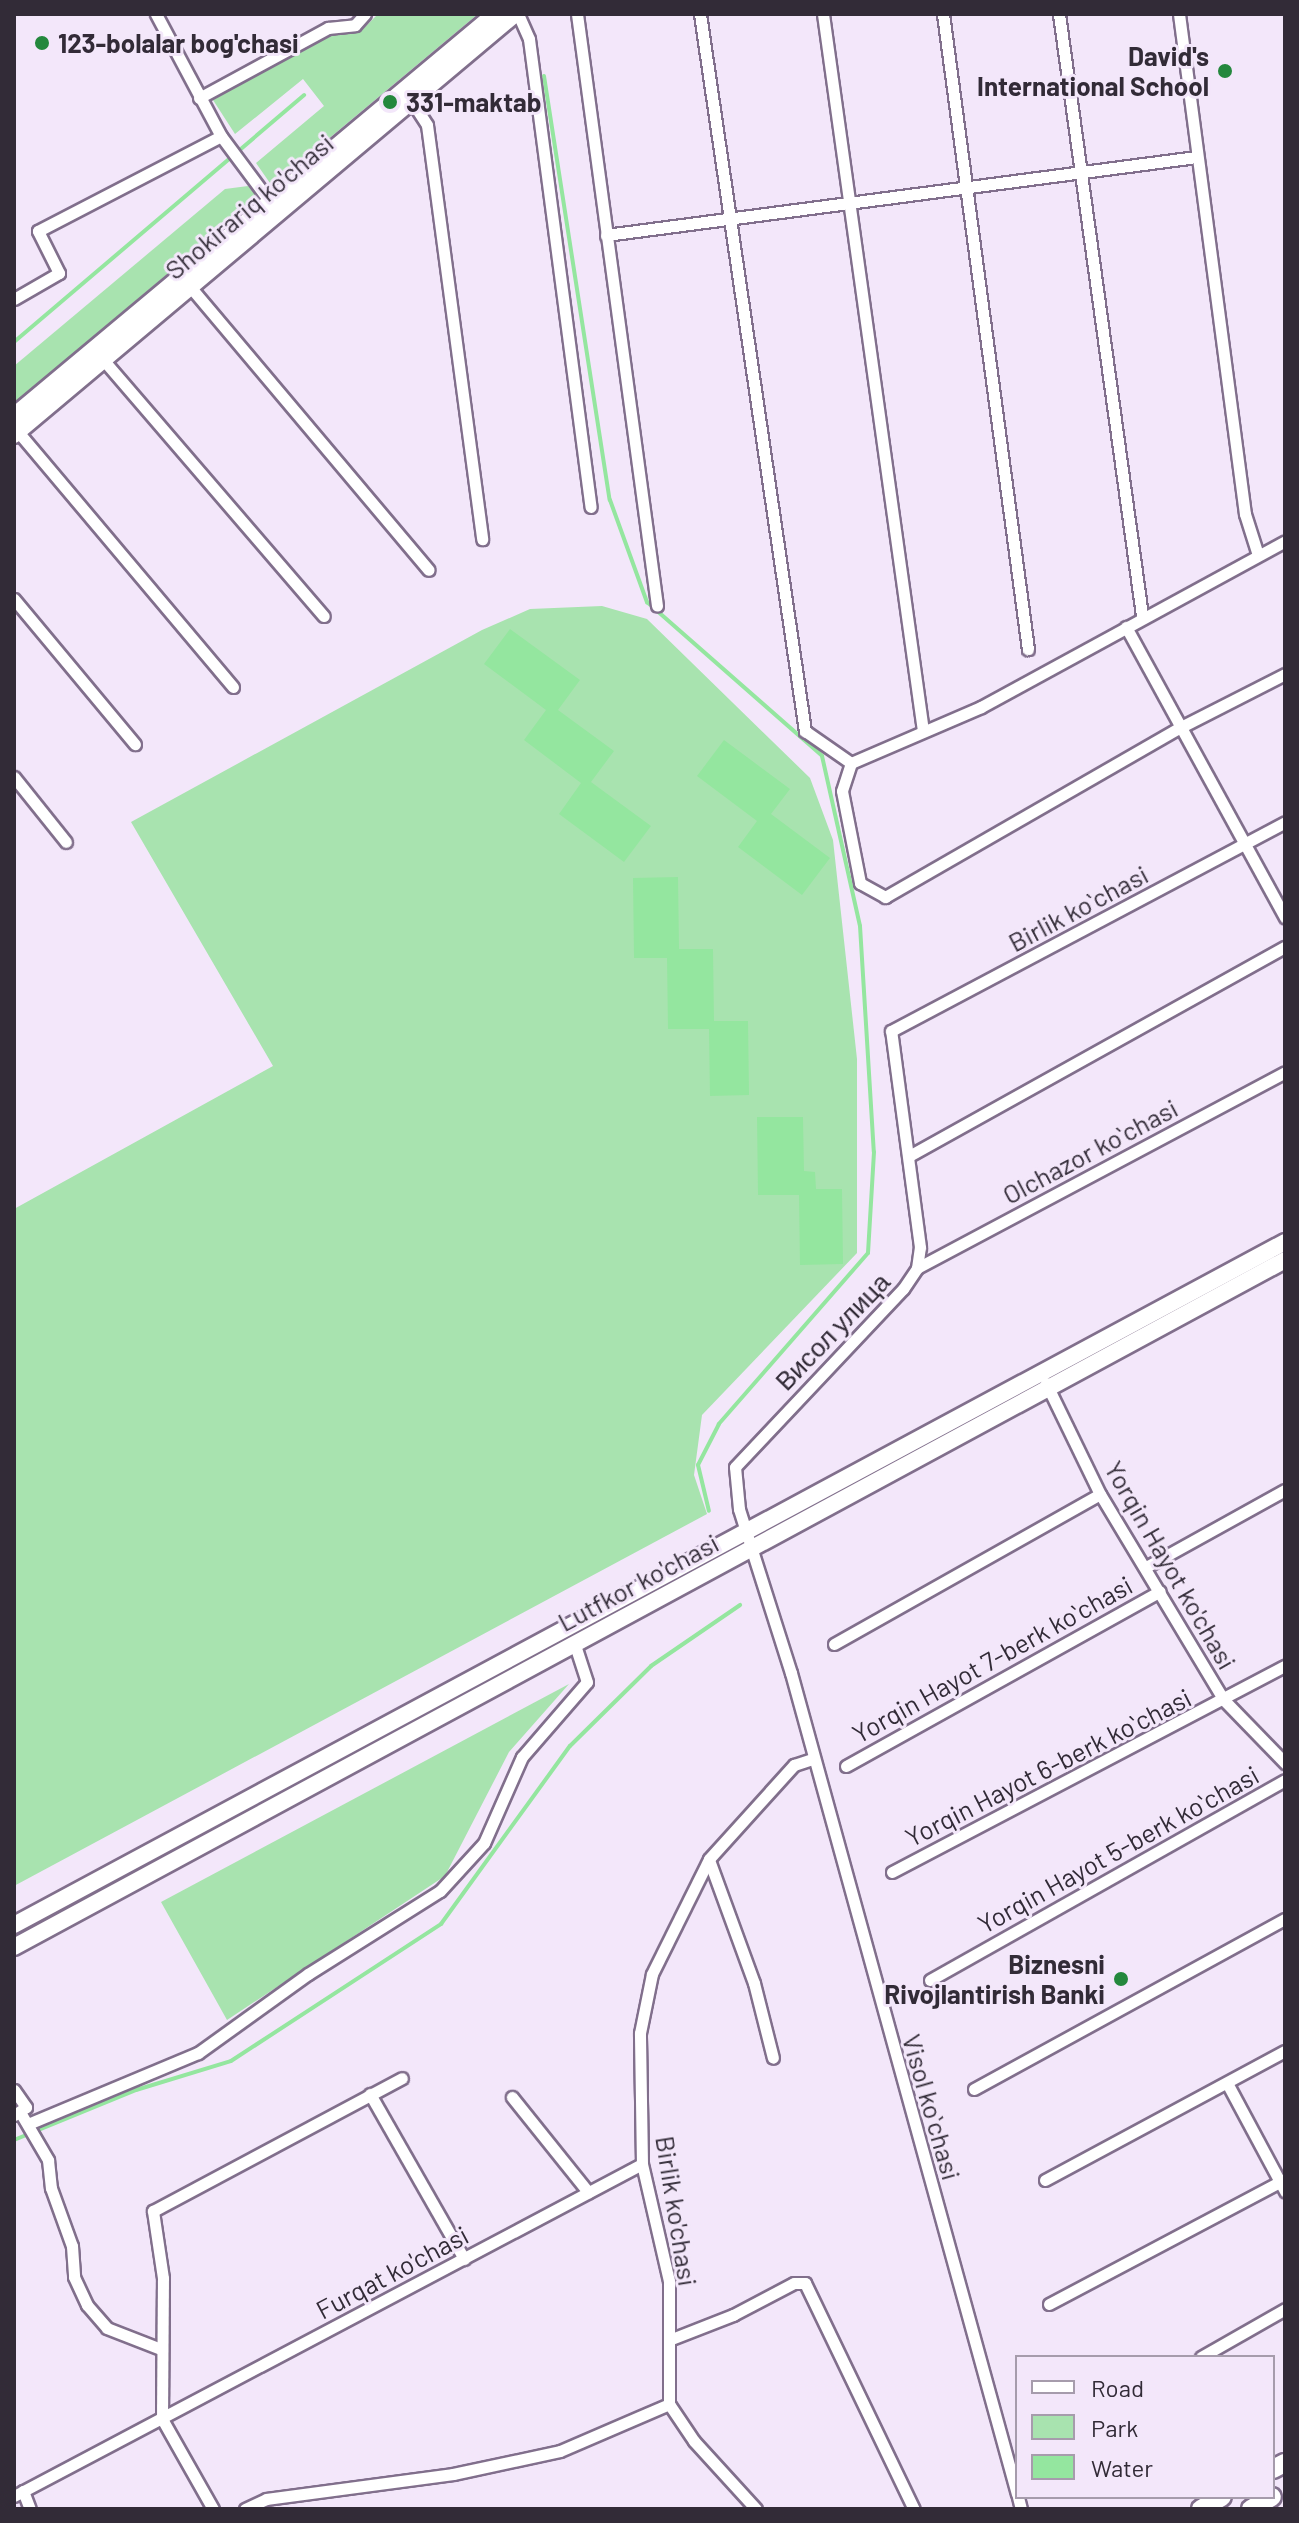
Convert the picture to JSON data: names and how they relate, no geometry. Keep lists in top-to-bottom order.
{
  "streets": {
    "main road": ["Shokirariq ko'chasi", "Lutfkor ko'chasi"],
    "street": [
      "Birlik koʻchasi",
      "Olchazor koʻchasi",
      "Висол улица",
      "Yorqin Hayot ko'chasi",
      "Yorqin Hayot 7-berk koʻchasi",
      "Yorqin Hayot 6-berk koʻchasi",
      "Yorqin Hayot 5-berk koʻchasi",
      "Visol koʻchasi",
      "Birlik ko'chasi",
      "Furqat ko'chasi"
    ]
  },
  "crossings": [
    ["Birlik koʻchasi", "Висол улица"],
    ["Olchazor koʻchasi", "Висол улица"],
    ["Висол улица", "Lutfkor ko'chasi"],
    ["Висол улица", "Visol koʻchasi"],
    ["Yorqin Hayot ko'chasi", "Lutfkor ko'chasi"],
    ["Yorqin Hayot ko'chasi", "Yorqin Hayot 7-berk koʻchasi"],
    ["Yorqin Hayot ko'chasi", "Yorqin Hayot 6-berk koʻchasi"],
    ["Lutfkor ko'chasi", "Visol koʻchasi"],
    ["Visol koʻchasi", "Birlik ko'chasi"],
    ["Birlik ko'chasi", "Furqat ko'chasi"]
  ],
  "places": [
    "123-bolalar bog'chasi",
    "David's International School",
    "331-maktab",
    "Biznesni Rivojlantirish Banki"
  ],
  "legend": ["Road", "Park", "Water"]
}
